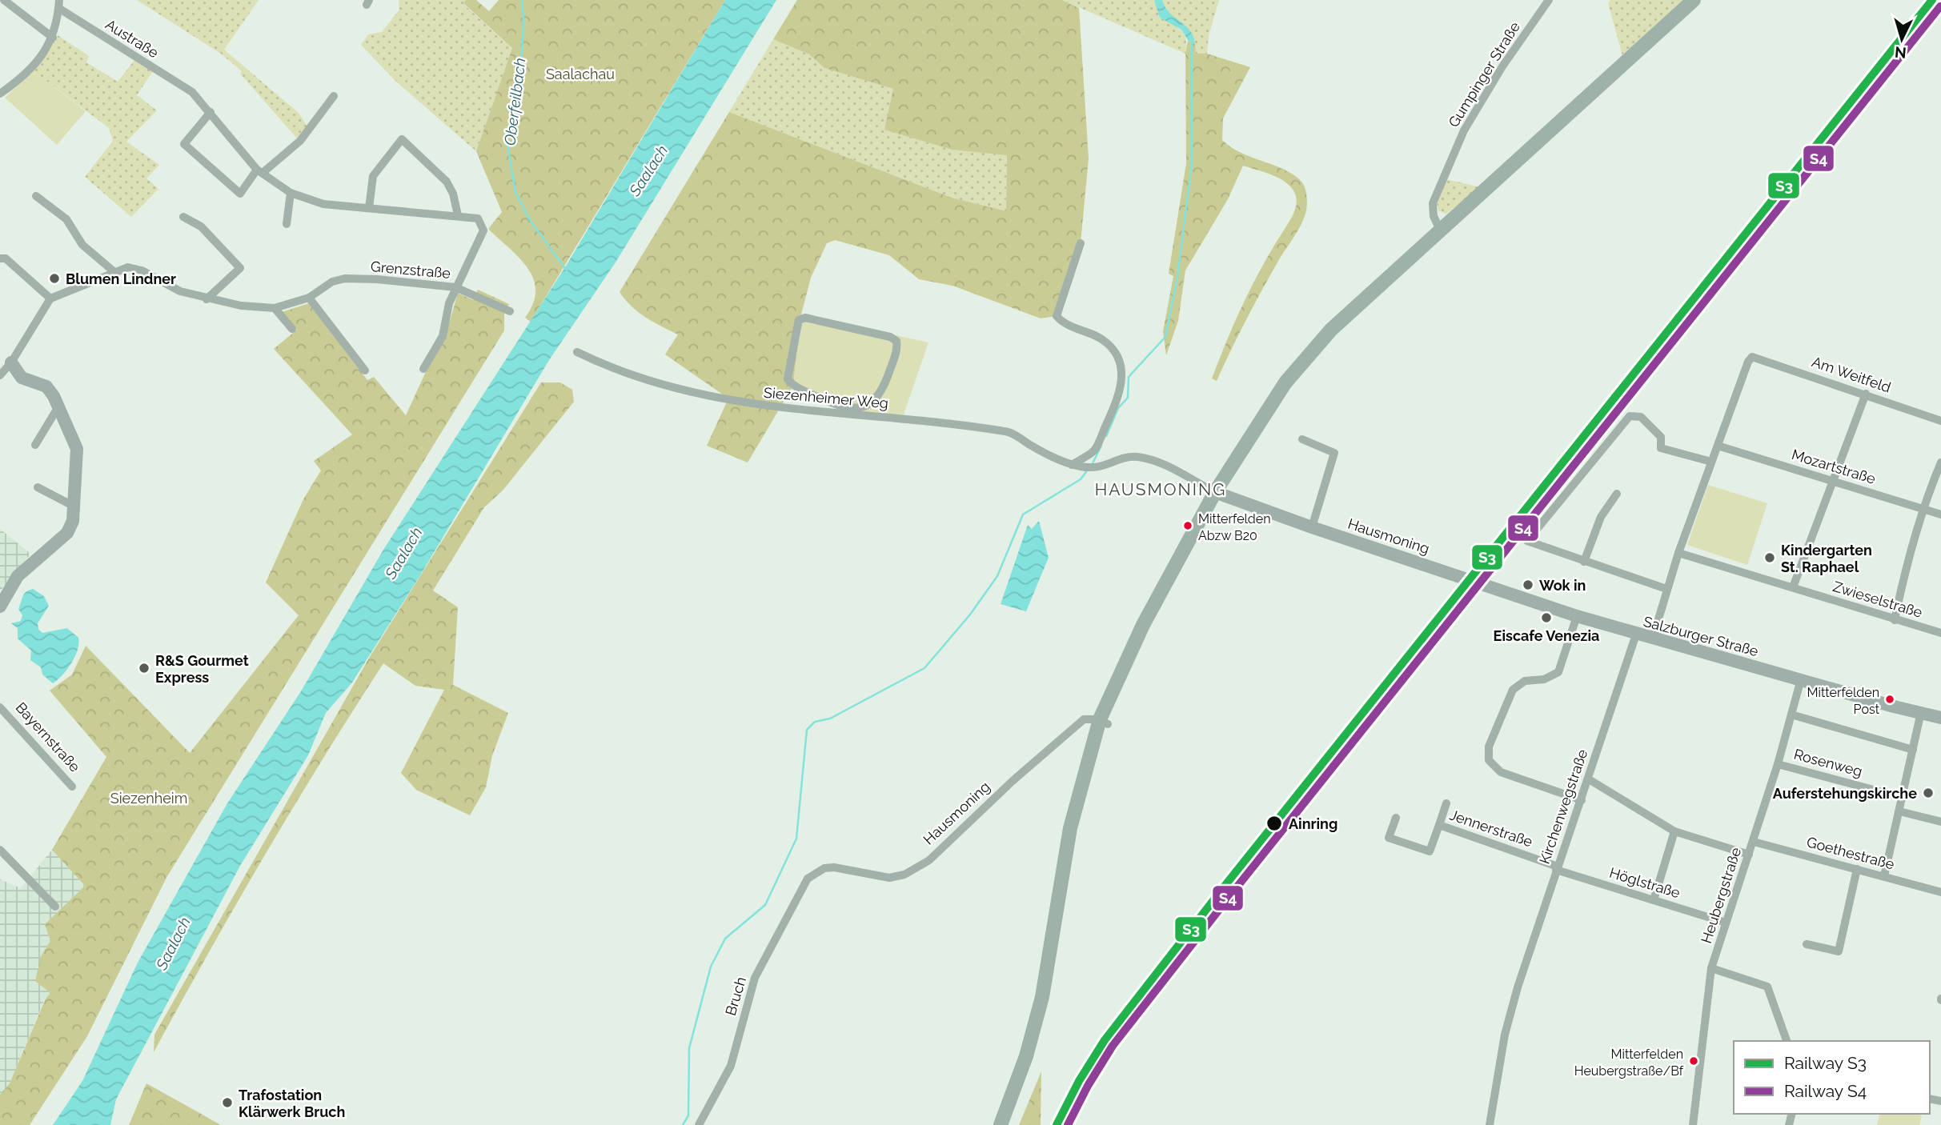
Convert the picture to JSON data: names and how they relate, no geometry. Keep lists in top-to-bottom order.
{
  "streets": {
    "street": [
      "Austraße",
      "Gumpinger Straße",
      "Grenzstraße",
      "Am Weitfeld",
      "Siezenheimer Weg",
      "Mozartstraße",
      "Hausmoning",
      "Zwieselstraße",
      "Salzburger Straße",
      "Bayernstraße",
      "Rosenweg",
      "Kirchenwegstraße",
      "Jennerstraße",
      "Goethestraße",
      "Höglstraße",
      "Heubergstraße",
      "Bruch"
    ]
  },
  "crossings": [
    ["Austraße", "Grenzstraße"],
    ["Am Weitfeld", "Mozartstraße"],
    ["Siezenheimer Weg", "Hausmoning"],
    ["Hausmoning", "Salzburger Straße"],
    ["Hausmoning", "Bruch"],
    ["Salzburger Straße", "Kirchenwegstraße"],
    ["Salzburger Straße", "Heubergstraße"],
    ["Rosenweg", "Heubergstraße"],
    ["Kirchenwegstraße", "Jennerstraße"],
    ["Kirchenwegstraße", "Höglstraße"],
    ["Jennerstraße", "Höglstraße"],
    ["Goethestraße", "Heubergstraße"],
    ["Höglstraße", "Heubergstraße"]
  ],
  "districts": ["HAUSMONING"],
  "water": ["Oberfeilbach", "Saalach"],
  "parks": ["Saalachau", "Siezenheim"],
  "places": [
    "Blumen Lindner",
    "Mitterfelden Abzw B20",
    "Kindergarten St. Raphael",
    "Wok in",
    "Eiscafe Venezia",
    "R&S Gourmet Express",
    "Mitterfelden Post",
    "Auferstehungskirche",
    "Ainring",
    "Mitterfelden Heubergstraße/Bf",
    "Trafostation Klärwerk Bruch"
  ],
  "lines": ["rail line S3", "rail line S4"],
  "legend": ["Railway S3", "Railway S4"],
  "north": "bottom"
}
